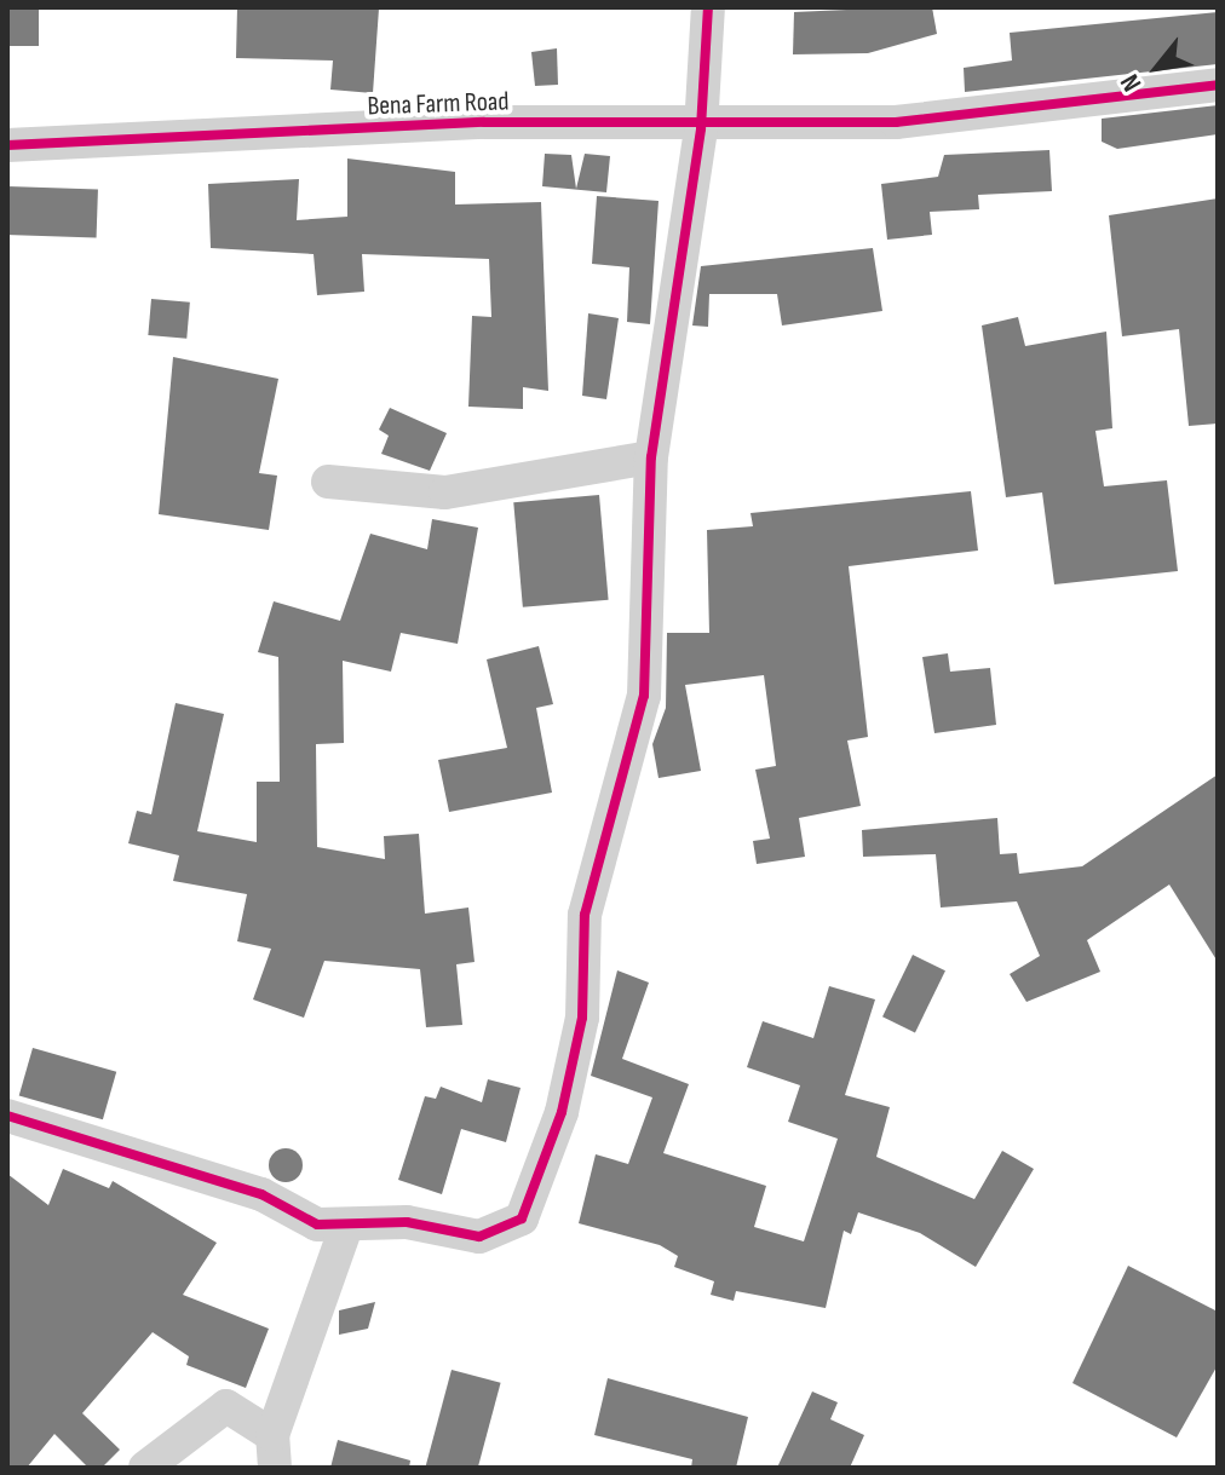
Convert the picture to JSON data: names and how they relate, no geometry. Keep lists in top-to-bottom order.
{
  "streets": {
    "street": ["Bena Farm Road"]
  },
  "north": "bottom left"
}
